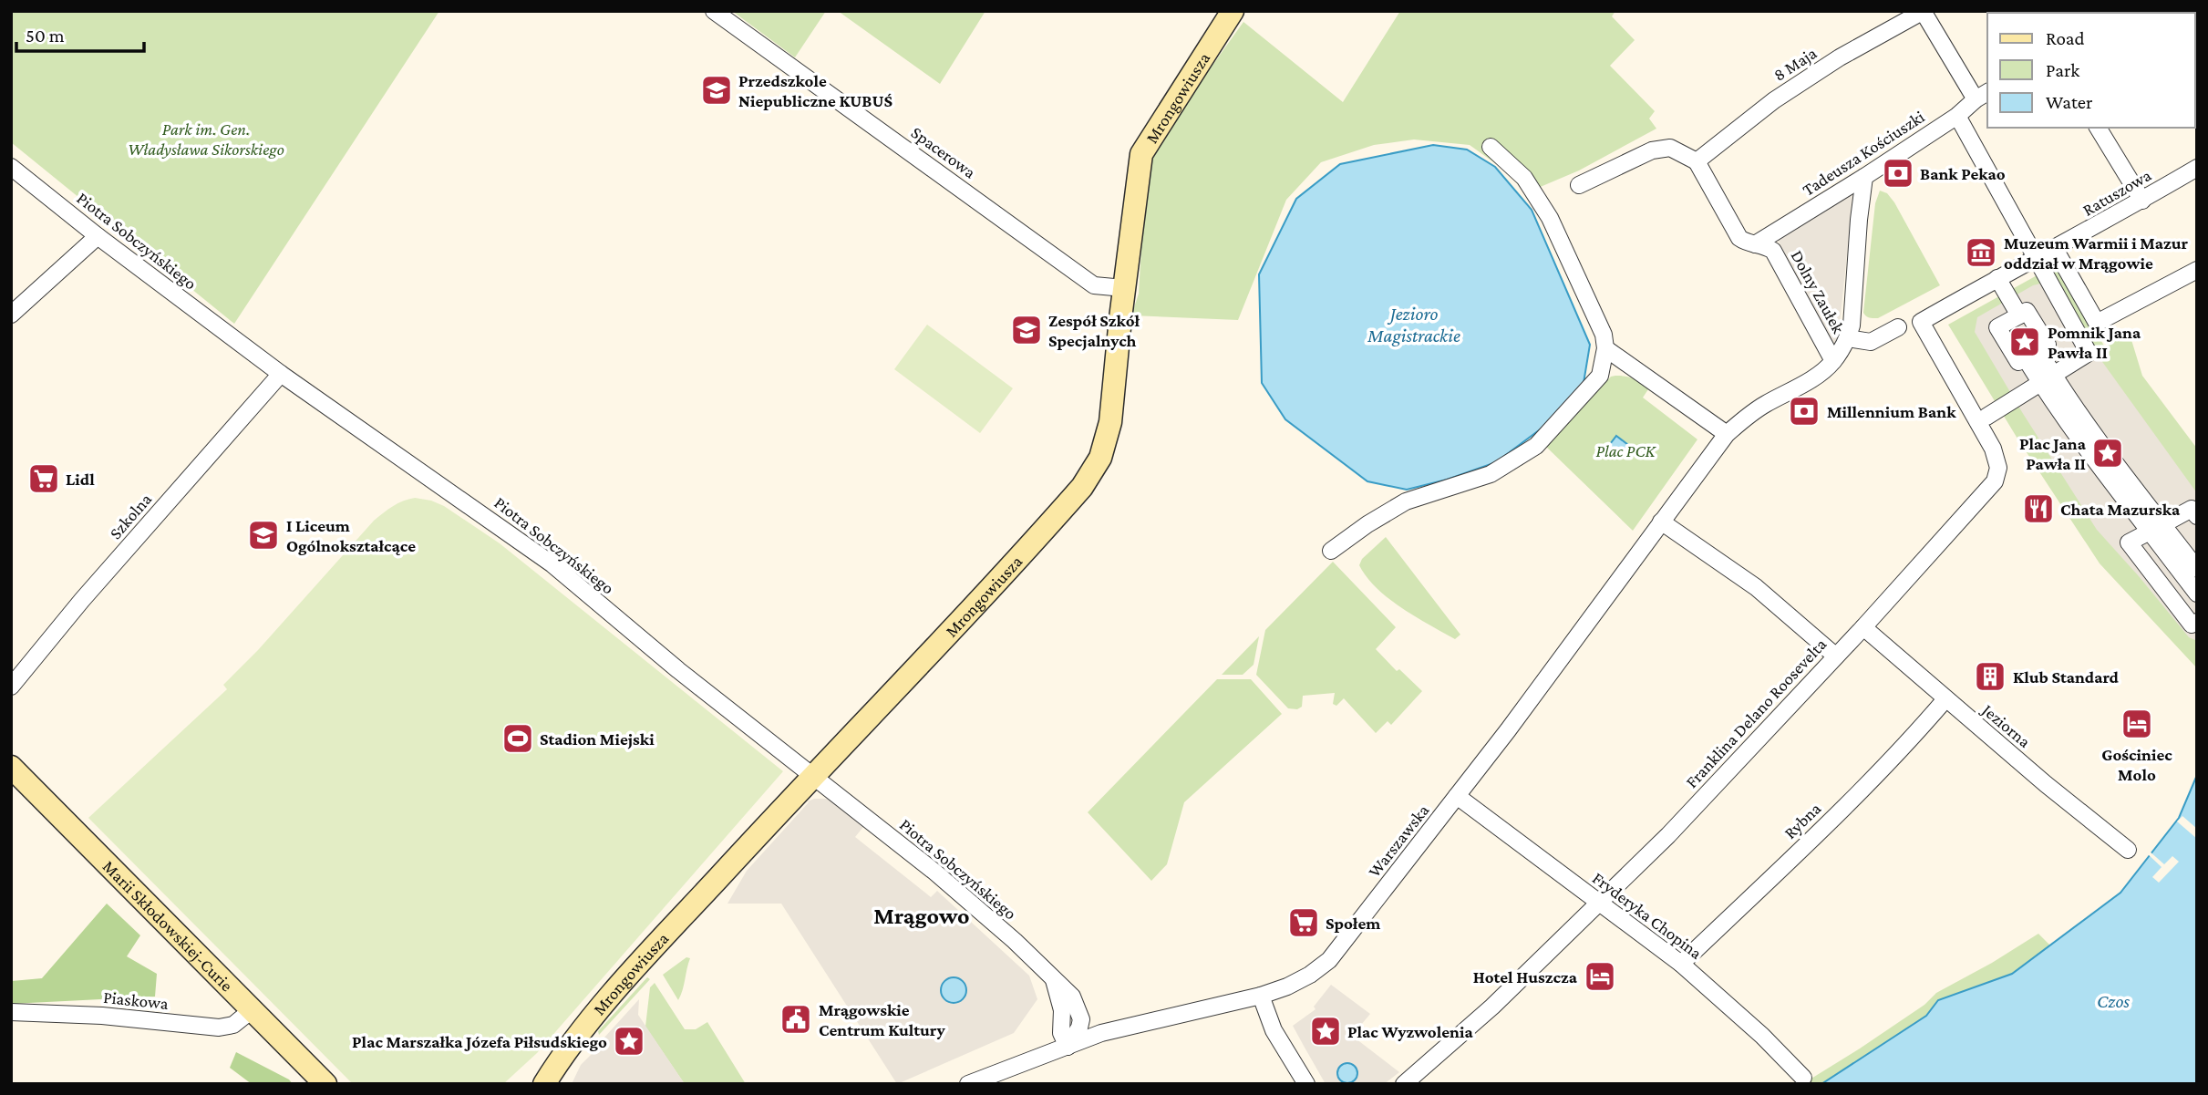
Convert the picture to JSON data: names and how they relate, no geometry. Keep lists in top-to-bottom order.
{
  "streets": {
    "street": [
      "8 Maja",
      "Mrongowiusza",
      "Spacerowa",
      "Tadeusza Kościuszki",
      "Ratuszowa",
      "Piotra Sobczyńskiego",
      "Dolny Zaułek",
      "Szkolna",
      "Franklina Delano Roosevelta",
      "Jeziorna",
      "Rybna",
      "Warszawska",
      "Fryderyka Chopina",
      "Marii Skłodowskiej-Curie",
      "Piaskowa"
    ]
  },
  "crossings": [
    ["8 Maja", "Dolny Zaułek"],
    ["Mrongowiusza", "Spacerowa"],
    ["Mrongowiusza", "Piotra Sobczyńskiego"],
    ["Tadeusza Kościuszki", "Dolny Zaułek"],
    ["Ratuszowa", "Franklina Delano Roosevelta"],
    ["Piotra Sobczyńskiego", "Szkolna"],
    ["Piotra Sobczyńskiego", "Warszawska"],
    ["Franklina Delano Roosevelta", "Jeziorna"],
    ["Franklina Delano Roosevelta", "Fryderyka Chopina"],
    ["Jeziorna", "Rybna"],
    ["Rybna", "Fryderyka Chopina"],
    ["Warszawska", "Fryderyka Chopina"],
    ["Marii Skłodowskiej-Curie", "Piaskowa"]
  ],
  "districts": ["Mrągowo"],
  "water": ["Jezioro Magistrackie", "Czos"],
  "parks": ["Park im. Gen. Władysława Sikorskiego", "Plac PCK"],
  "places": {
    "school or university": ["Przedszkole Niepubliczne KUBUŚ", "Zespół Szkół Specjalnych", "I Liceum Ogólnokształcące"],
    "bank": ["Bank Pekao", "Millennium Bank"],
    "museum": ["Muzeum Warmii i Mazur oddział w Mrągowie"],
    "place": [
      "Pomnik Jana Pawła II",
      "Plac Jana Pawła II",
      "Plac Wyzwolenia",
      "Plac Marszałka Józefa Piłsudskiego"
    ],
    "supermarket": ["Lidl", "Społem"],
    "restaurant": ["Chata Mazurska"],
    "building": ["Klub Standard"],
    "hotel": ["Gościniec Molo", "Hotel Huszcza"],
    "sports": ["Stadion Miejski"],
    "public building": ["Mrągowskie Centrum Kultury"]
  },
  "legend": ["Road", "Park", "Water"],
  "scale_bar": "50 m"
}
